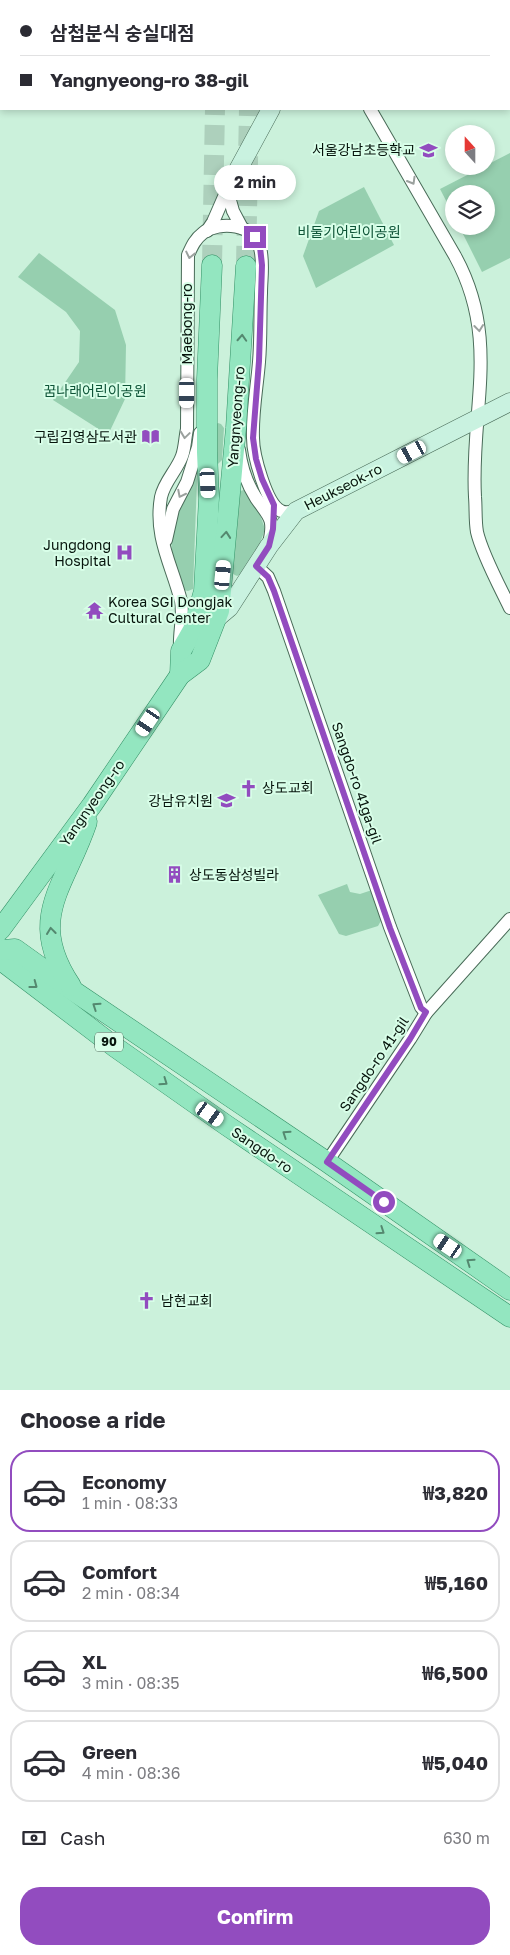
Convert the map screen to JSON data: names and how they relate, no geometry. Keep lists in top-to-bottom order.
{
  "streets": {
    "main road": ["Yangnyeong-ro", "90", "Sangdo-ro"],
    "street": [
      "Maebong-ro",
      "Heukseok-ro",
      "Sangdo-ro 41ga-gil",
      "Sangdo-ro 41-gil"
    ]
  },
  "crossings": [
    ["Maebong-ro", "Yangnyeong-ro"],
    ["Yangnyeong-ro", "Heukseok-ro"],
    ["Heukseok-ro", "Sangdo-ro 41ga-gil"],
    ["Sangdo-ro 41ga-gil", "Sangdo-ro 41-gil"],
    ["Sangdo-ro 41-gil", "Sangdo-ro"]
  ],
  "parks": ["비둘기어린이공원", "꿈나래어린이공원"],
  "places": {
    "school or university": ["서울강남초등학교", "강남유치원"],
    "library": ["구립김영삼도서관"],
    "hospital": ["Jungdong Hospital"],
    "temple": ["Korea SGI Dongjak Cultural Center"],
    "church": ["상도교회", "남현교회"],
    "building": ["상도동삼성빌라"]
  },
  "north": "top",
  "page": {
    "banner": ["삼첩분식 숭실대점", "Yangnyeong-ro 38-gil"],
    "bubble": "2 min",
    "heading": "Choose a ride",
    "list": [
      {
        "name": "Economy",
        "note": "1 min · 08:33",
        "value": "₩3,820"
      },
      {
        "name": "Comfort",
        "note": "2 min · 08:34",
        "value": "₩5,160"
      },
      {
        "name": "XL",
        "note": "3 min · 08:35",
        "value": "₩6,500"
      },
      {
        "name": "Green",
        "note": "4 min · 08:36",
        "value": "₩5,040"
      }
    ],
    "pay": ["Cash", "630 m"],
    "buttons": "Confirm"
  }
}
